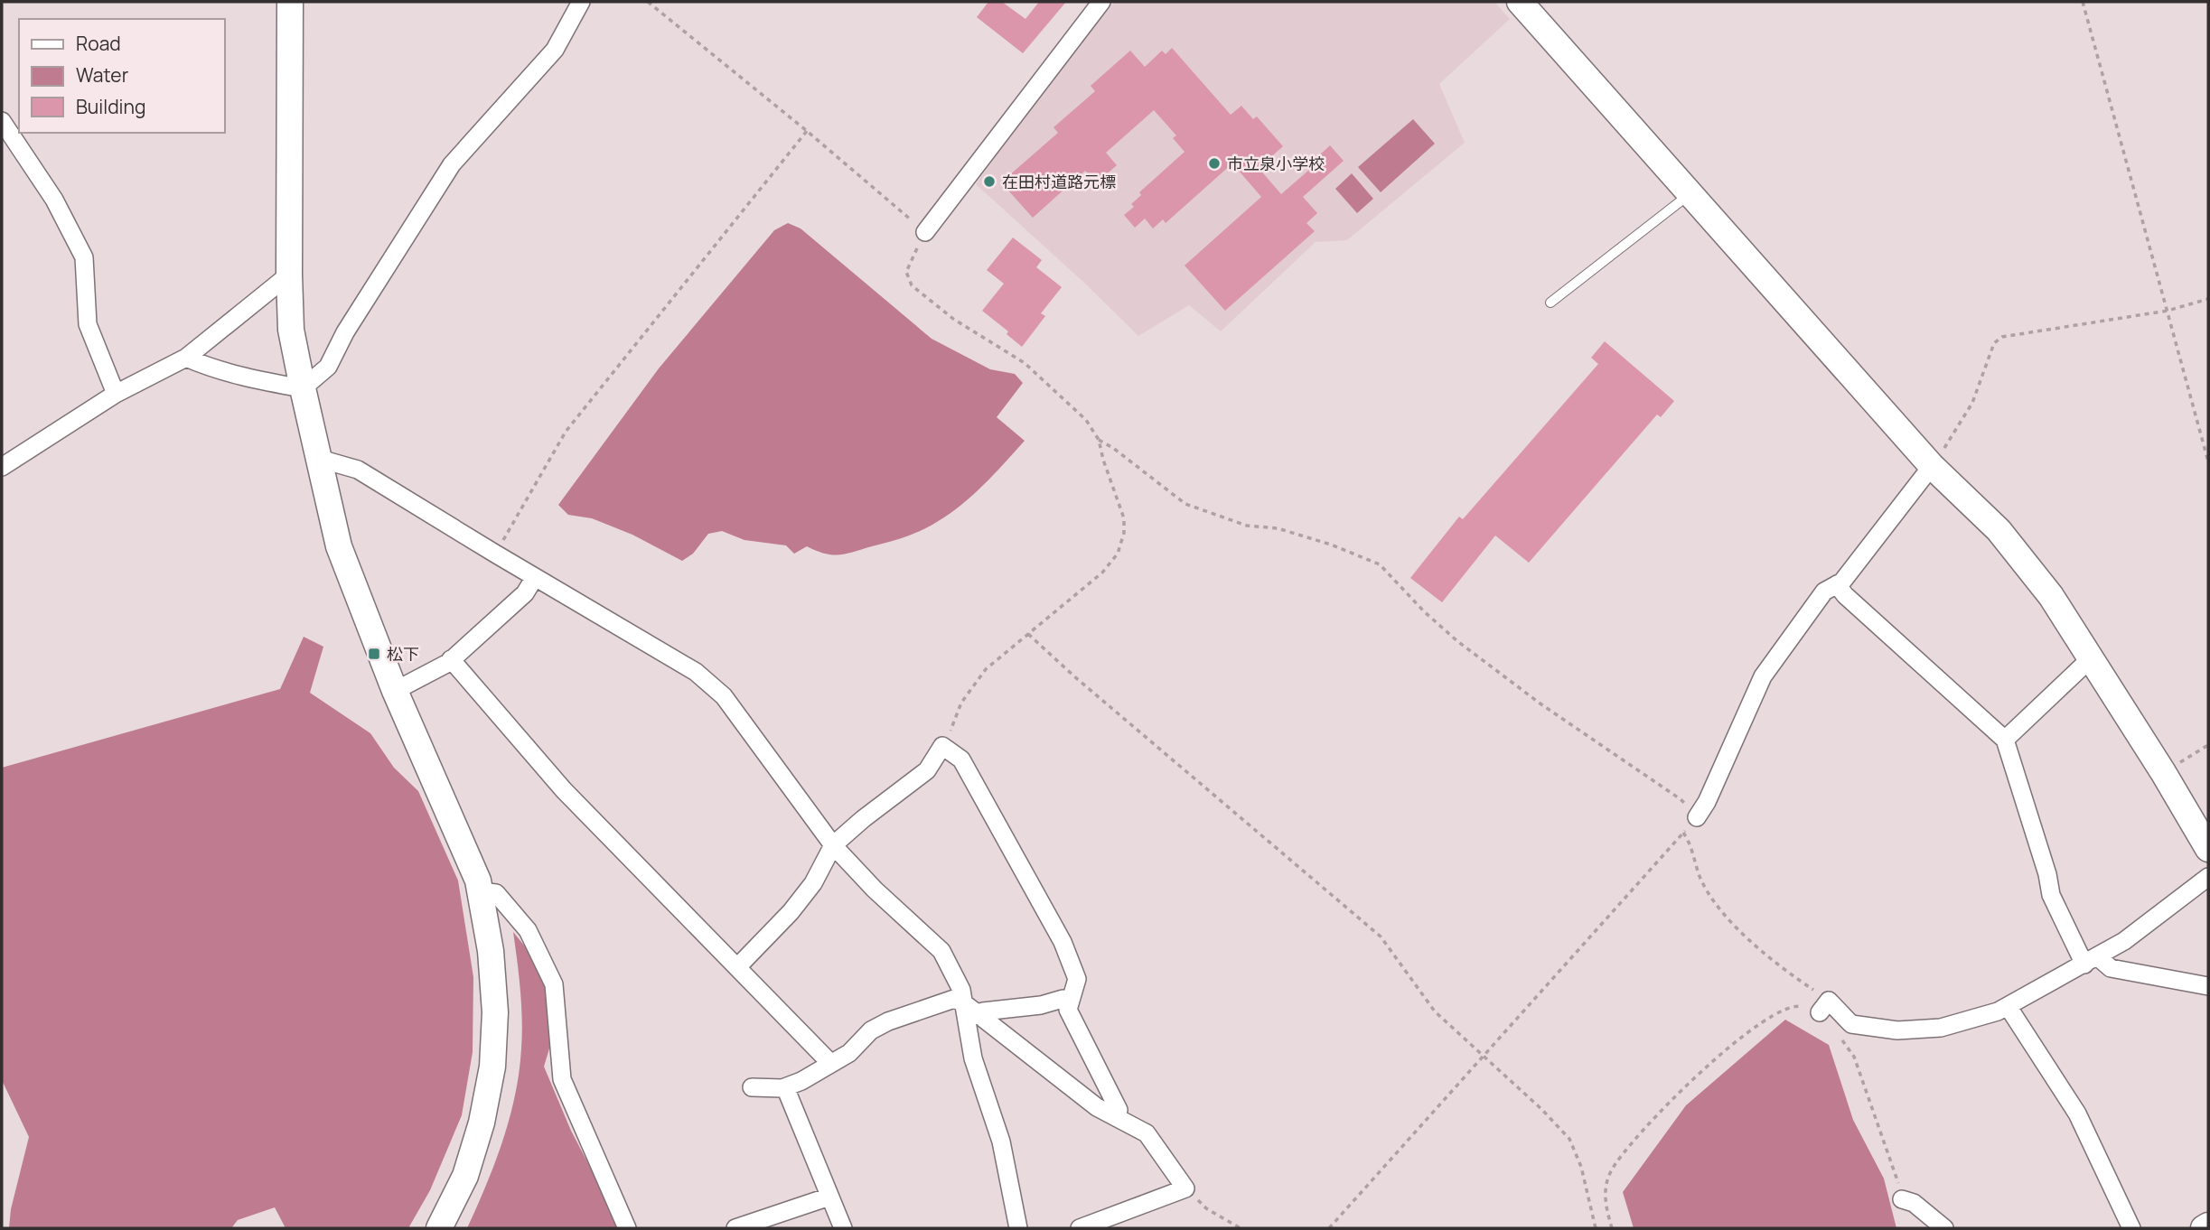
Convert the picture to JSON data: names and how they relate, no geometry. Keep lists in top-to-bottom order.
{
  "places": {
    "other": ["市立泉小学校", "在田村道路元標"],
    "transit": ["松下"]
  },
  "legend": ["Road", "Water", "Building"]
}
